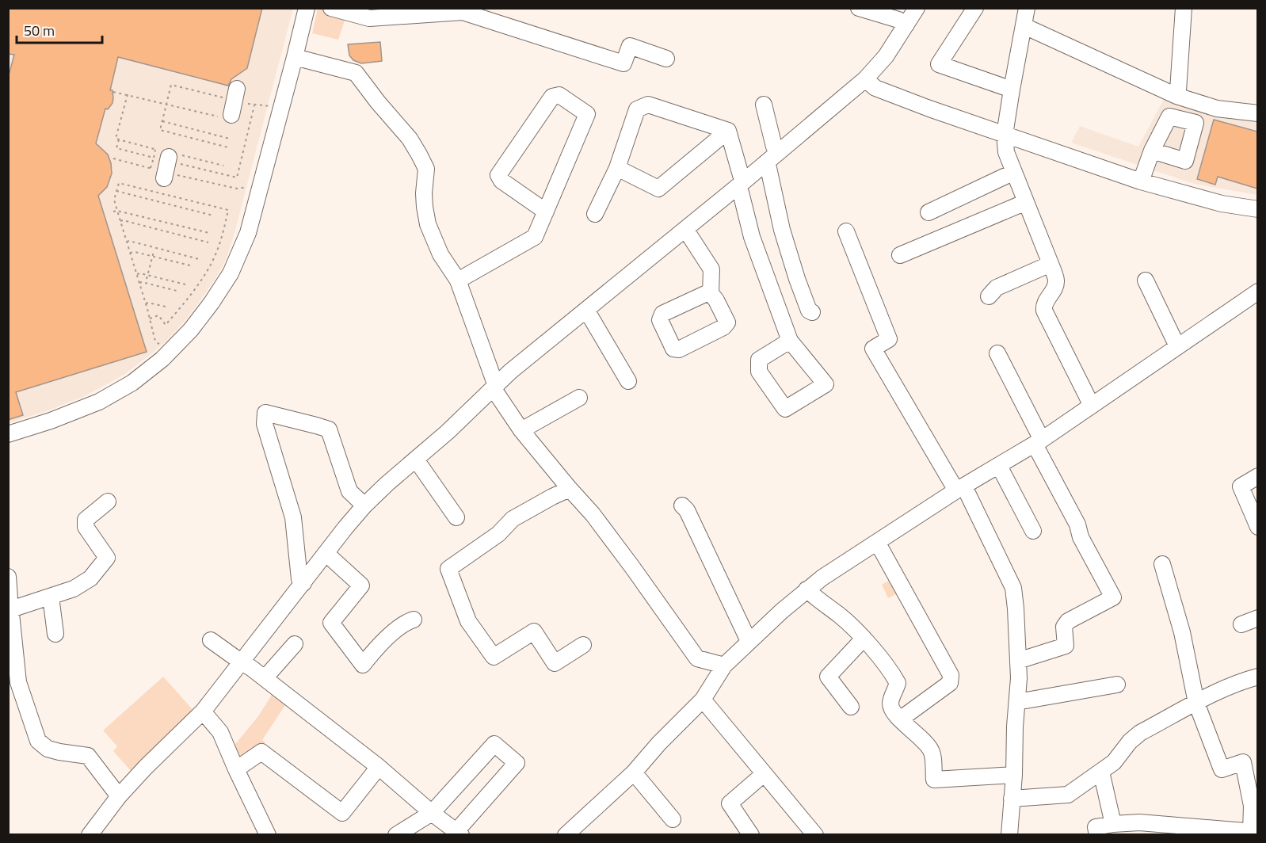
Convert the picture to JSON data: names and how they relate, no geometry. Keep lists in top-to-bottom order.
{
  "scale_bar": "50 m"
}
